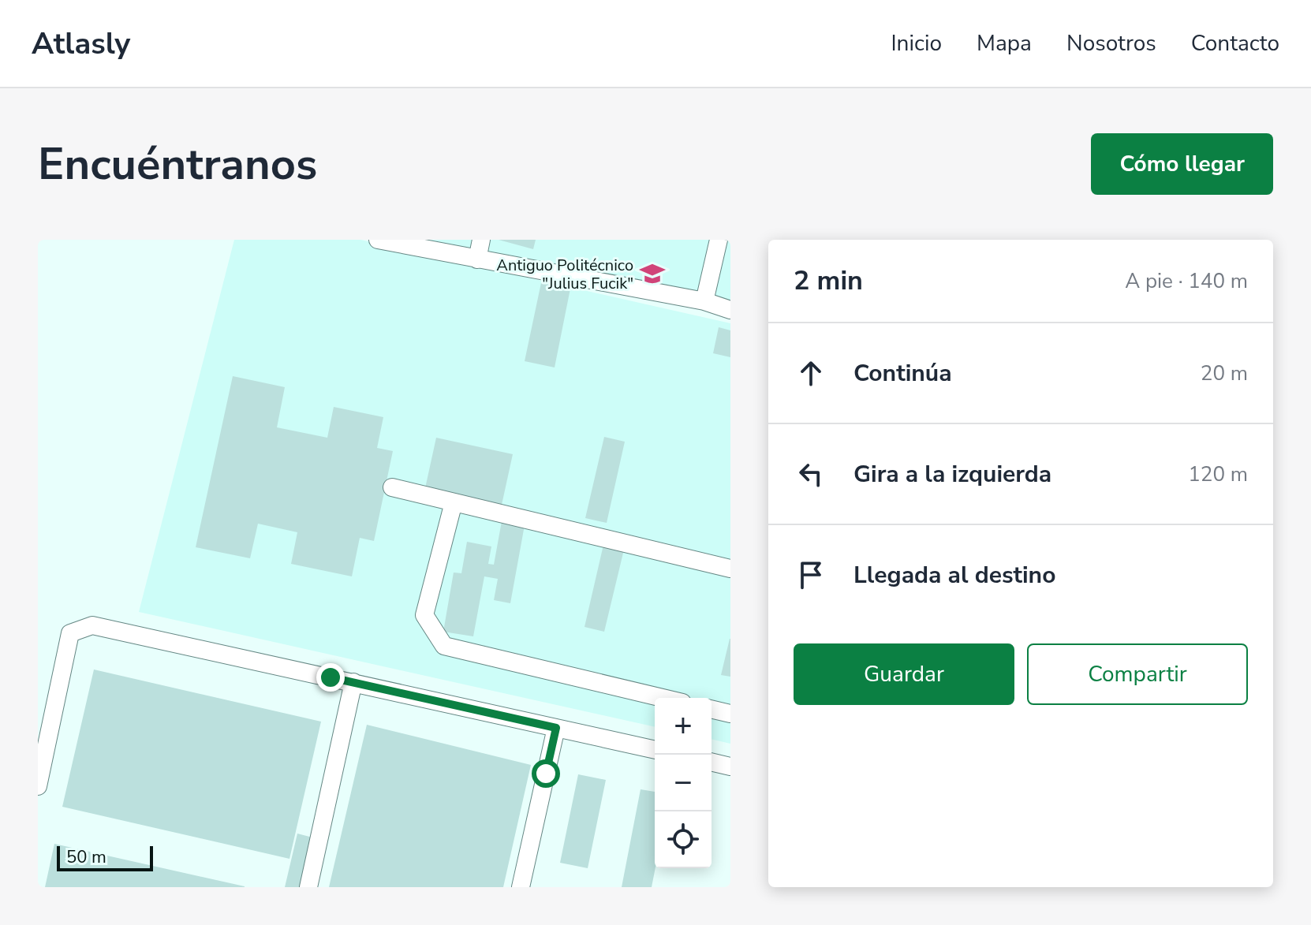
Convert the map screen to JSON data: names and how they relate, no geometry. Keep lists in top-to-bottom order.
{
  "places": {
    "school or university": ["Antiguo Politécnico \"Julius Fucik\""]
  },
  "scale_bar": "50 m",
  "page": {
    "header": "Atlasly",
    "nav": [
      "Inicio",
      "Mapa",
      "Nosotros",
      "Contacto"
    ],
    "buttons": [
      "Cómo llegar",
      ["Guardar", "Compartir"]
    ],
    "title": "Encuéntranos",
    "heading": ["2 min", "A pie · 140 m"],
    "list": [
      ["Continúa", "20 m"],
      ["Gira a la izquierda", "120 m"],
      "Llegada al destino"
    ],
    "map_buttons": ["+", "−"],
    "scale": "50 m"
  }
}
